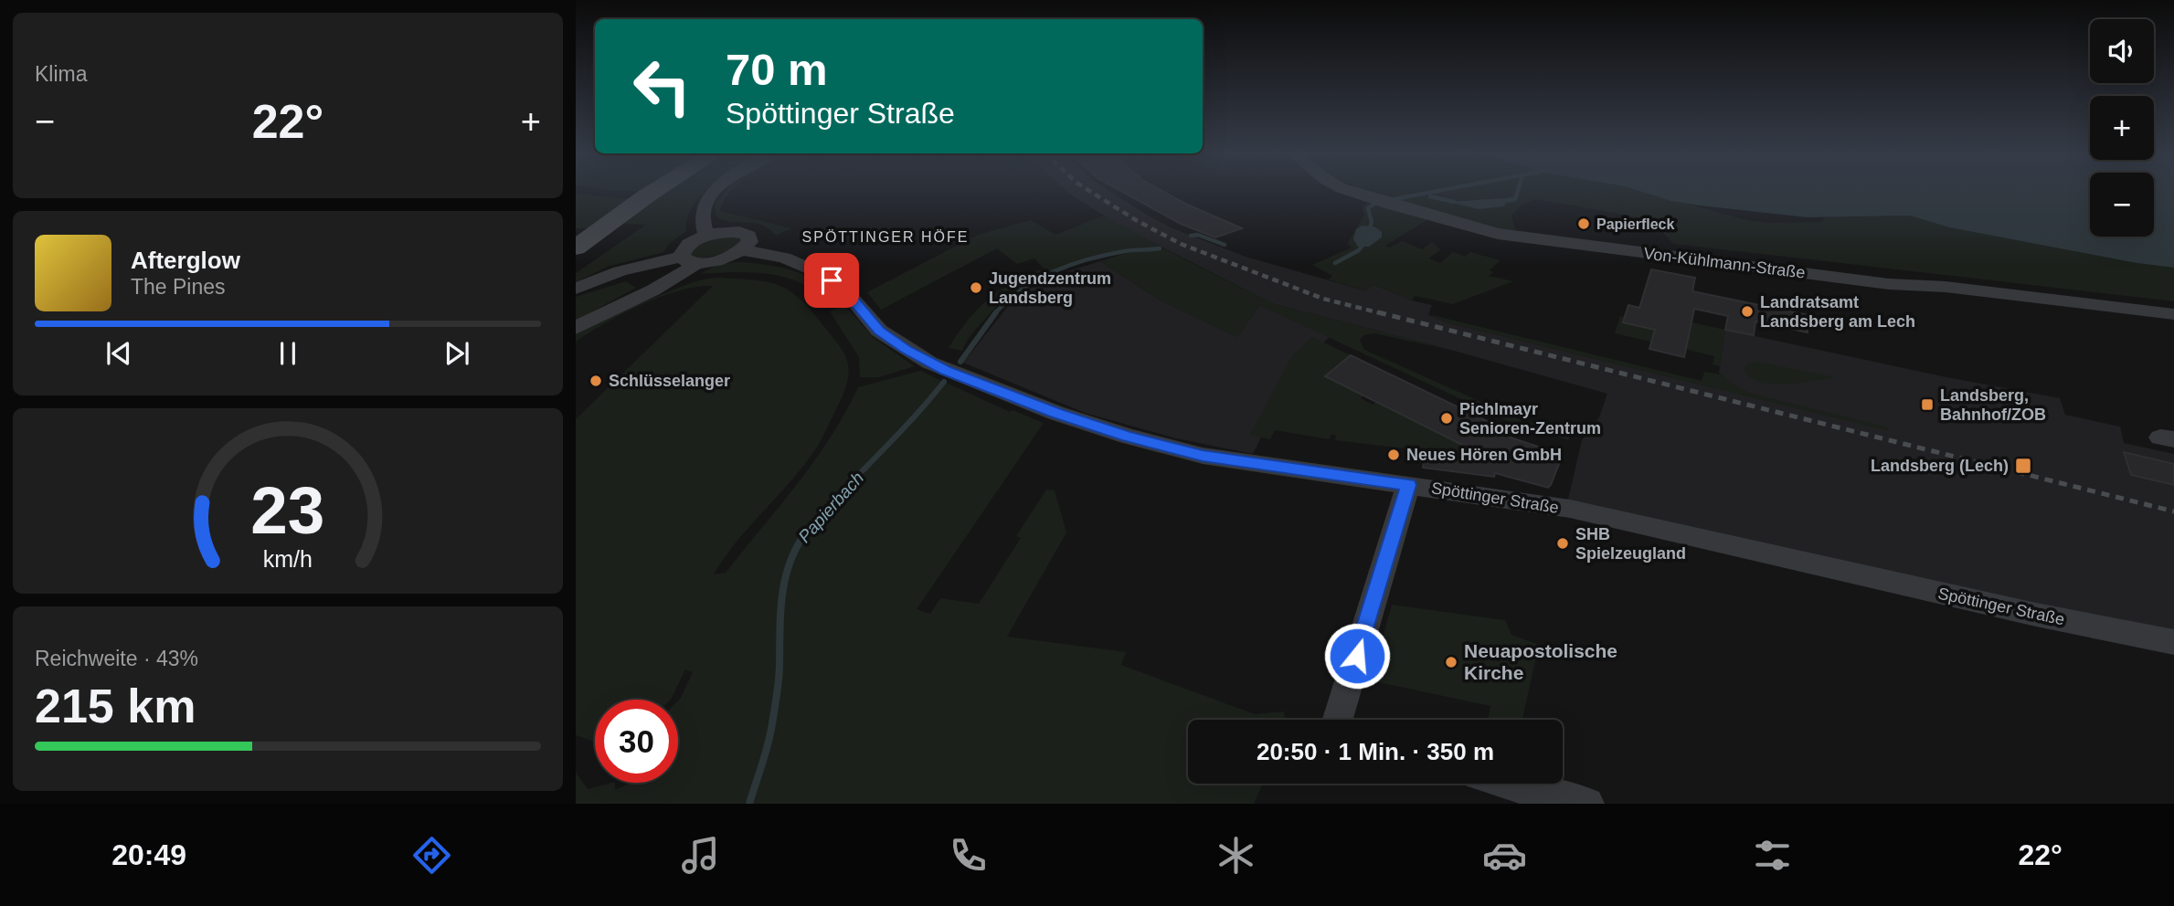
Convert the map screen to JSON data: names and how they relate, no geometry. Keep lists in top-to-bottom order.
{
  "streets": {
    "street": ["Von-Kühlmann-Straße", "Spöttinger Straße"]
  },
  "districts": ["SPÖTTINGER HÖFE"],
  "water": ["Papierbach"],
  "places": {
    "other": [
      "Papierfleck",
      "Jugendzentrum Landsberg",
      "Landratsamt Landsberg am Lech",
      "Schlüsselanger",
      "Pichlmayr Senioren-Zentrum",
      "Neues Hören GmbH",
      "SHB Spielzeugland",
      "Neuapostolische Kirche"
    ],
    "transit": ["Landsberg, Bahnhof/ZOB", "Landsberg (Lech)"]
  },
  "page": {
    "tile": [
      "Klima",
      ["Reichweite · 43%", "215 km"]
    ],
    "map_buttons": ["+", "−"],
    "turn": ["70 m", "Spöttinger Straße"],
    "heat": ["−", "22°", "+"],
    "song": ["Afterglow", "The Pines"],
    "limit": "30",
    "trip": "20:50 · 1 Min. · 350 m",
    "tabs": ["20:49", "22°"],
    "gauge": ["23", "km/h"]
  }
}
